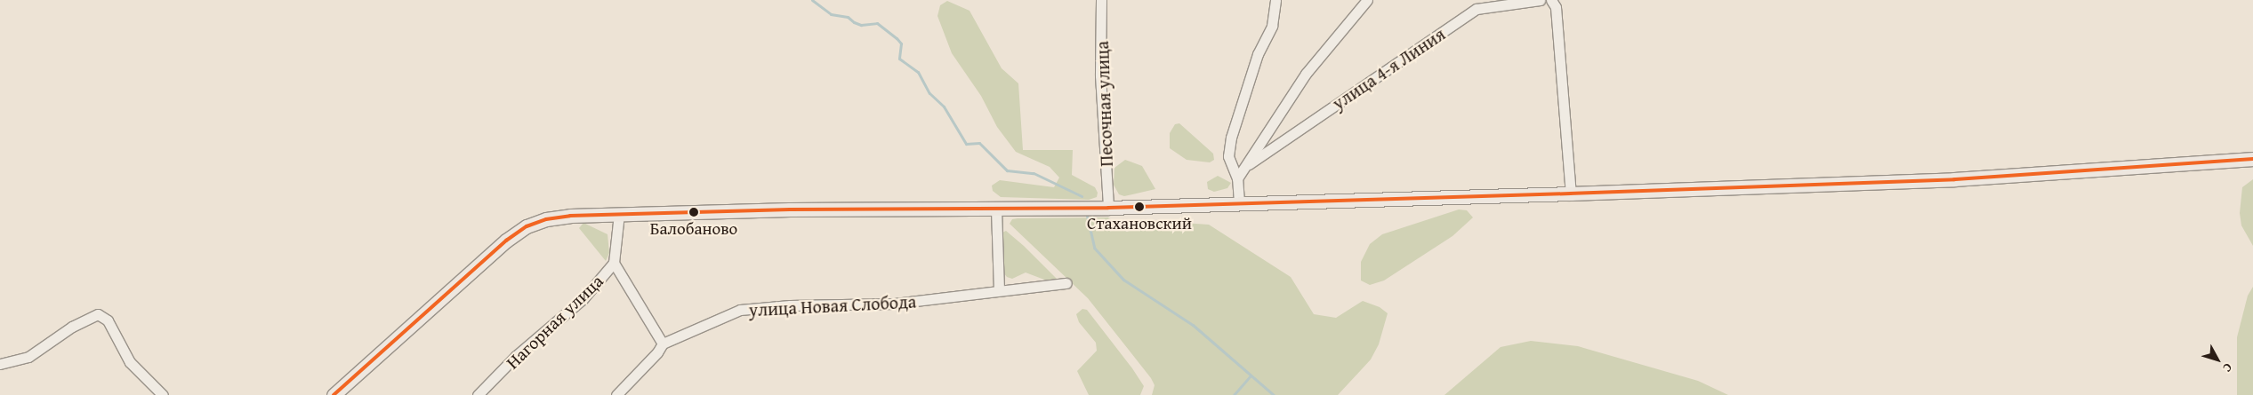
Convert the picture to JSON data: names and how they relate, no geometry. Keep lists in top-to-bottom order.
{
  "streets": {
    "street": [
      "улица 4-я Линия",
      "Песочная улица",
      "улица Новая Слобода",
      "Нагорная улица"
    ]
  },
  "places": ["Стахановский", "Балобаново"],
  "north": "bottom right"
}
